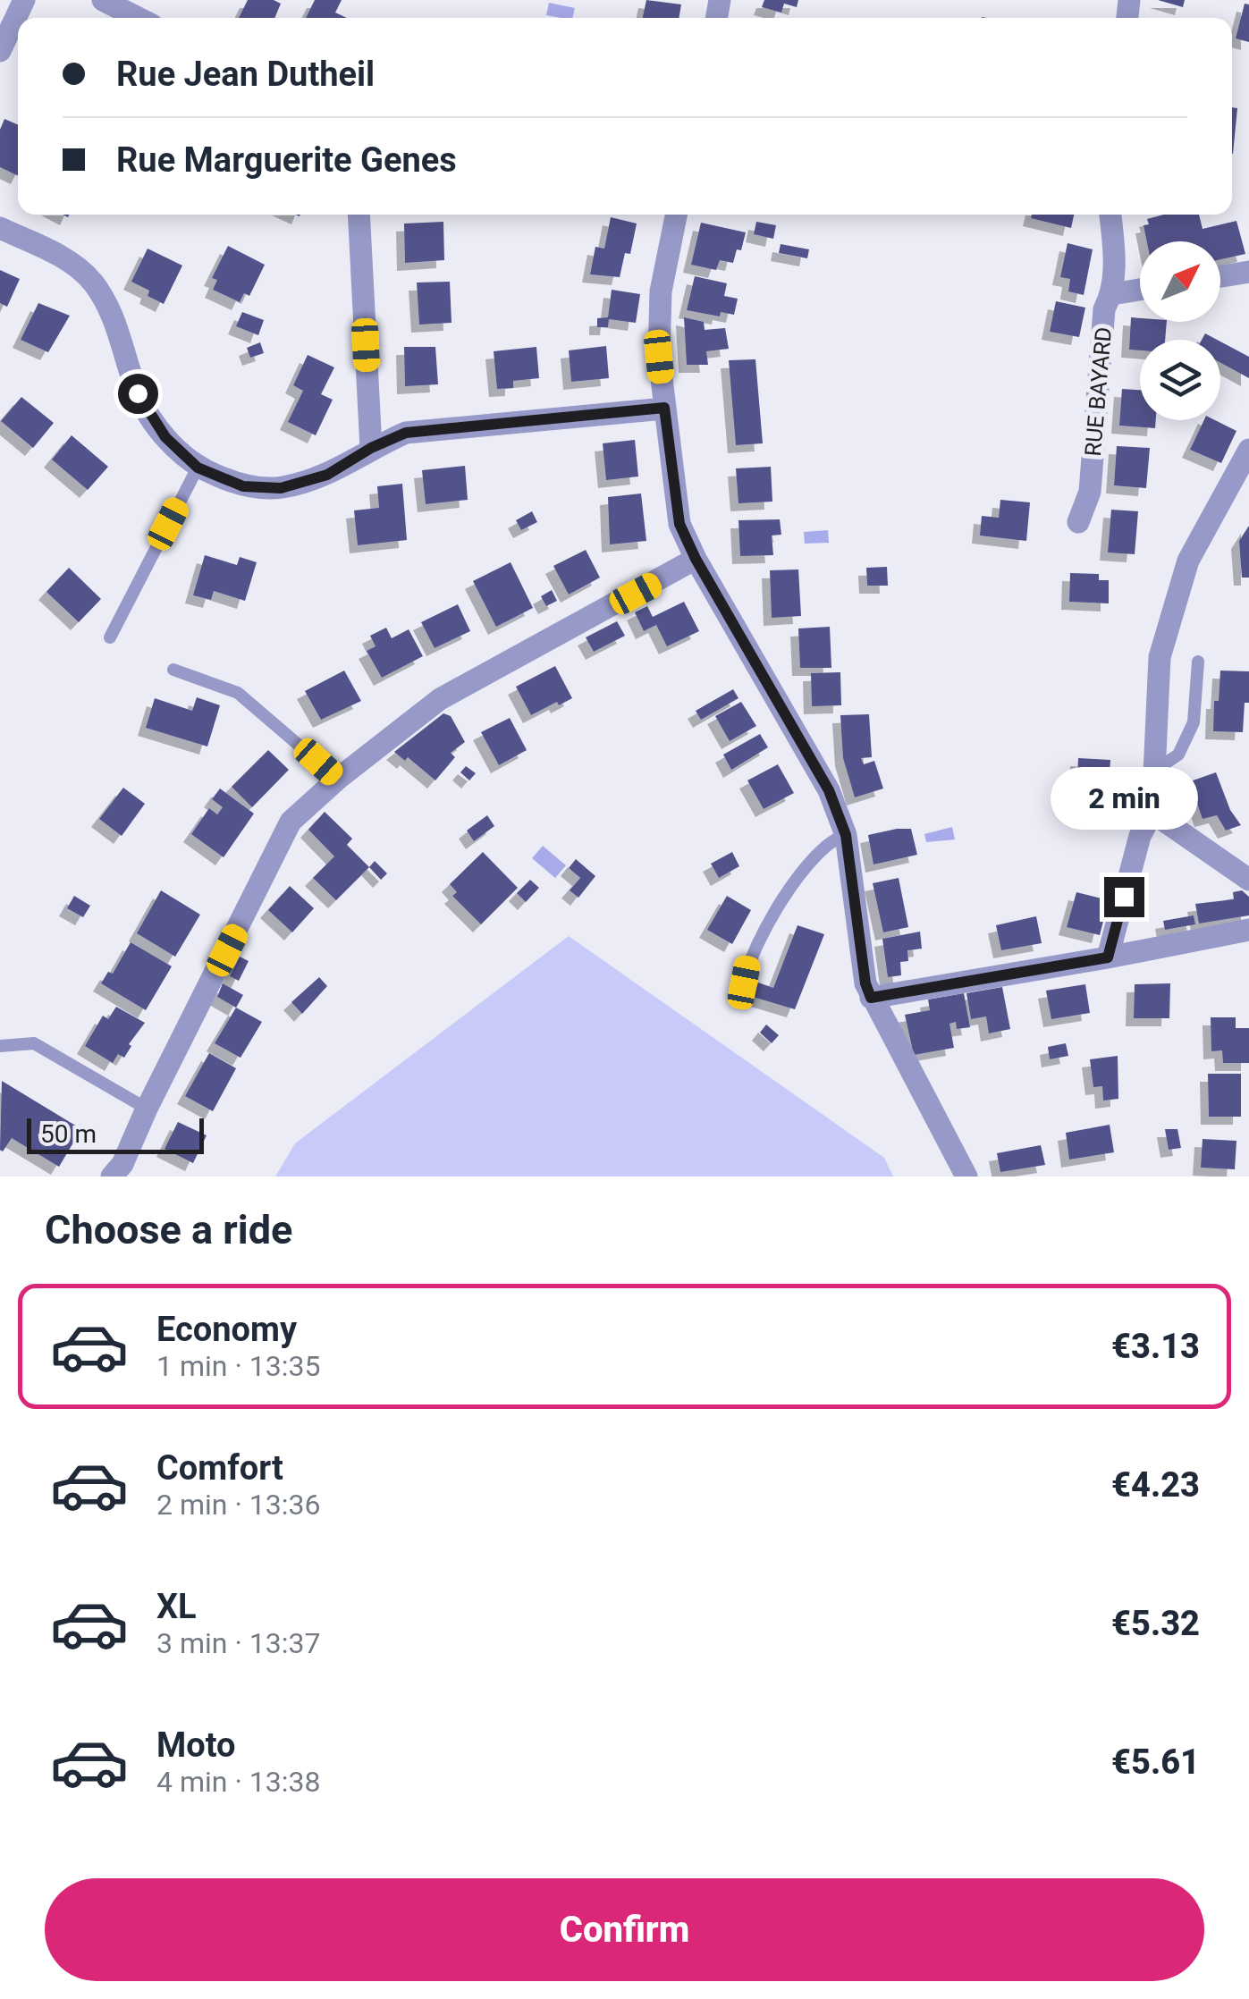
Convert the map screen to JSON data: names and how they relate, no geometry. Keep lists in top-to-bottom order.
{
  "streets": {
    "street": ["RUE BAYARD"]
  },
  "scale_bar": "50 m",
  "north": "top right",
  "page": {
    "banner": ["Rue Jean Dutheil", "Rue Marguerite Genes"],
    "bubble": "2 min",
    "scale": "50 m",
    "heading": "Choose a ride",
    "list": [
      {
        "name": "Economy",
        "note": "1 min · 13:35",
        "value": "€3.13"
      },
      {
        "name": "Comfort",
        "note": "2 min · 13:36",
        "value": "€4.23"
      },
      {
        "name": "XL",
        "note": "3 min · 13:37",
        "value": "€5.32"
      },
      {
        "name": "Moto",
        "note": "4 min · 13:38",
        "value": "€5.61"
      }
    ],
    "buttons": "Confirm"
  }
}
